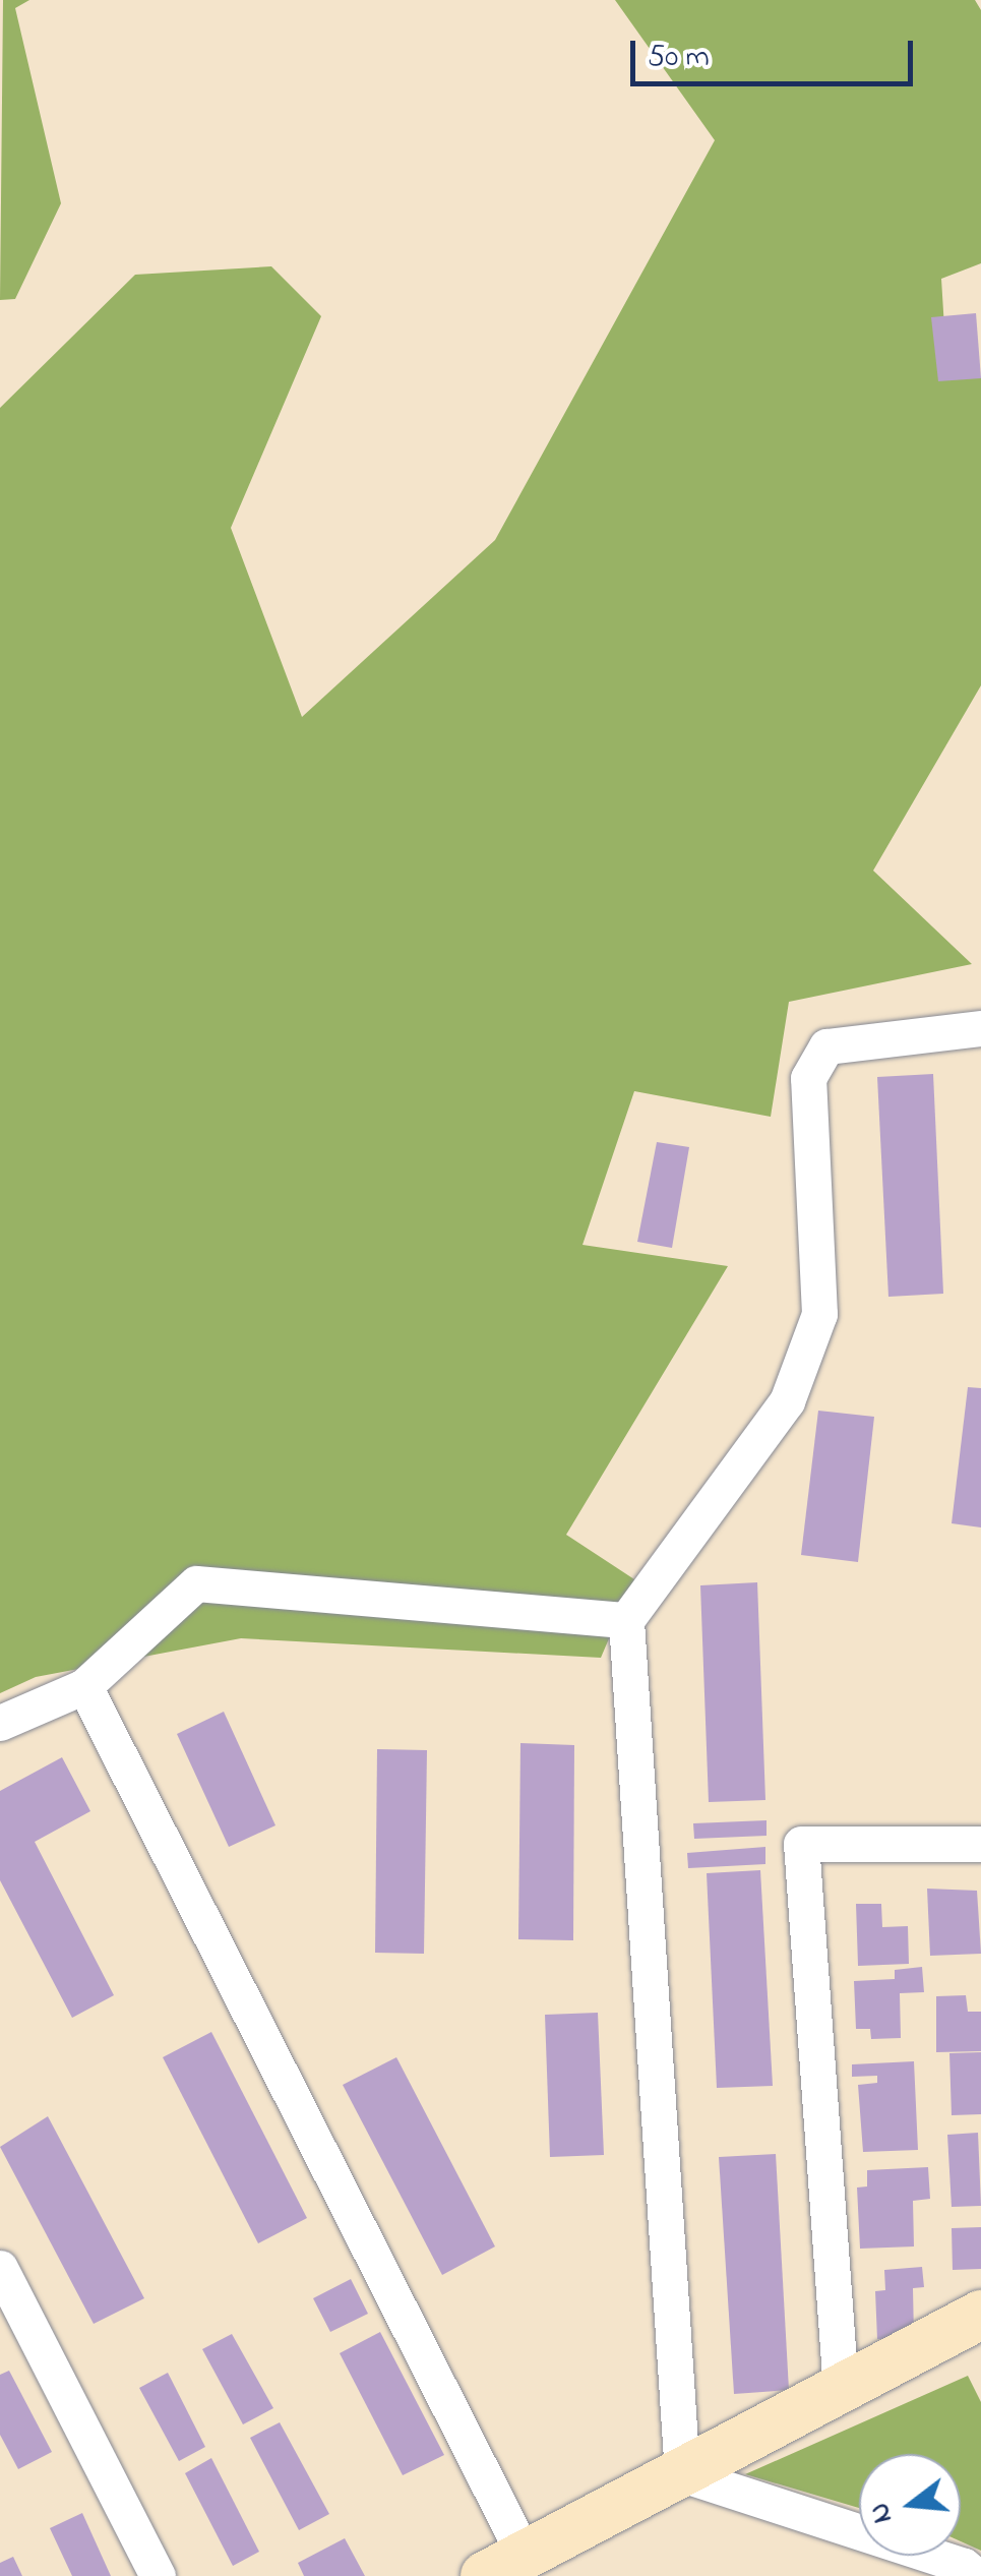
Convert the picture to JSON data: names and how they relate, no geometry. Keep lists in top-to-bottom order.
{
  "scale_bar": "50 m",
  "north": "left"
}
